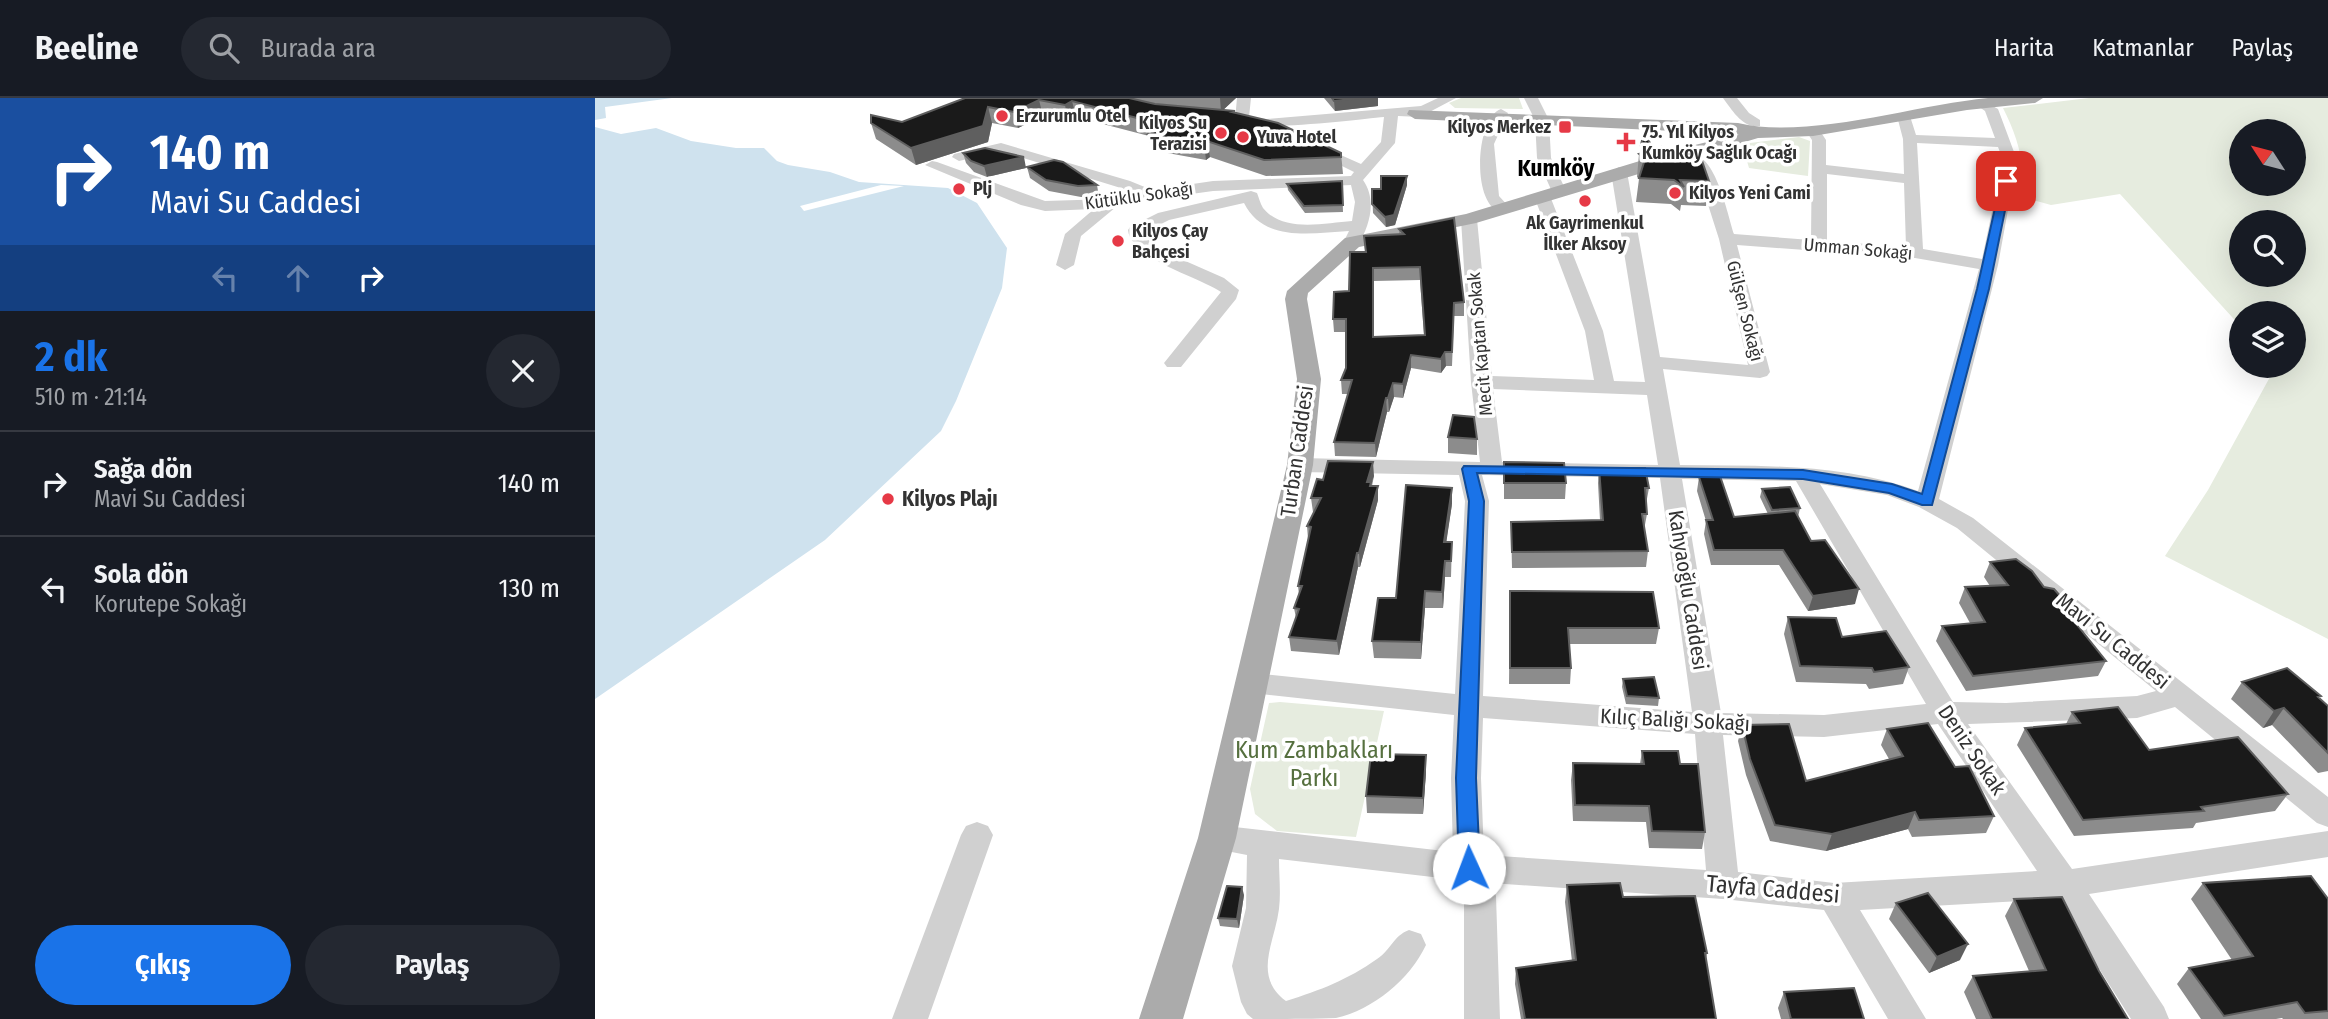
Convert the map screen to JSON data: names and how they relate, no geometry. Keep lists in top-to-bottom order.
{
  "streets": {
    "main road": ["Turban Caddesi"],
    "street": [
      "Kütüklu Sokağı",
      "Umman Sokağı",
      "Gülşen Sokağı",
      "Mecit Kaptan Sokak",
      "Kahyaoğlu Caddesi",
      "Mavi Su Caddesi",
      "Kılıç Balığı Sokağı",
      "Deniz Sokak",
      "Tayfa Caddesi"
    ]
  },
  "crossings": [
    ["Umman Sokağı", "Gülşen Sokağı"],
    ["Gülşen Sokağı", "Turban Caddesi"],
    ["Gülşen Sokağı", "Kahyaoğlu Caddesi"],
    ["Mecit Kaptan Sokak", "Turban Caddesi"],
    ["Mecit Kaptan Sokak", "Mavi Su Caddesi"],
    ["Mecit Kaptan Sokak", "Kılıç Balığı Sokağı"],
    ["Mecit Kaptan Sokak", "Tayfa Caddesi"],
    ["Turban Caddesi", "Kahyaoğlu Caddesi"],
    ["Turban Caddesi", "Mavi Su Caddesi"],
    ["Turban Caddesi", "Kılıç Balığı Sokağı"],
    ["Turban Caddesi", "Tayfa Caddesi"],
    ["Kahyaoğlu Caddesi", "Mavi Su Caddesi"],
    ["Kahyaoğlu Caddesi", "Kılıç Balığı Sokağı"],
    ["Kahyaoğlu Caddesi", "Tayfa Caddesi"],
    ["Mavi Su Caddesi", "Kılıç Balığı Sokağı"],
    ["Mavi Su Caddesi", "Deniz Sokak"],
    ["Kılıç Balığı Sokağı", "Deniz Sokak"],
    ["Deniz Sokak", "Tayfa Caddesi"]
  ],
  "districts": ["Kumköy"],
  "parks": ["Kum Zambakları Parkı"],
  "places": {
    "other": [
      "Erzurumlu Otel",
      "Kilyos Su Terazisi",
      "Yuva Hotel",
      "Plj",
      "Kilyos Yeni Cami",
      "Ak Gayrimenkul İlker Aksoy",
      "Kilyos Çay Bahçesi",
      "Kilyos Plajı"
    ],
    "transit": ["Kilyos Merkez"],
    "health": ["75. Yıl Kilyos Kumköy Sağlık Ocağı"]
  },
  "north": "top left",
  "page": {
    "header": "Beeline",
    "search": "Burada ara",
    "nav": ["Harita", "Katmanlar", "Paylaş"],
    "turn": ["140 m", "Mavi Su Caddesi"],
    "heading": ["2 dk", "510 m · 21:14"],
    "list": [
      {
        "name": "Sağa dön",
        "note": "Mavi Su Caddesi",
        "value": "140 m"
      },
      {
        "name": "Sola dön",
        "note": "Korutepe Sokağı",
        "value": "130 m"
      }
    ],
    "buttons": ["Çıkış", "Paylaş"]
  }
}
